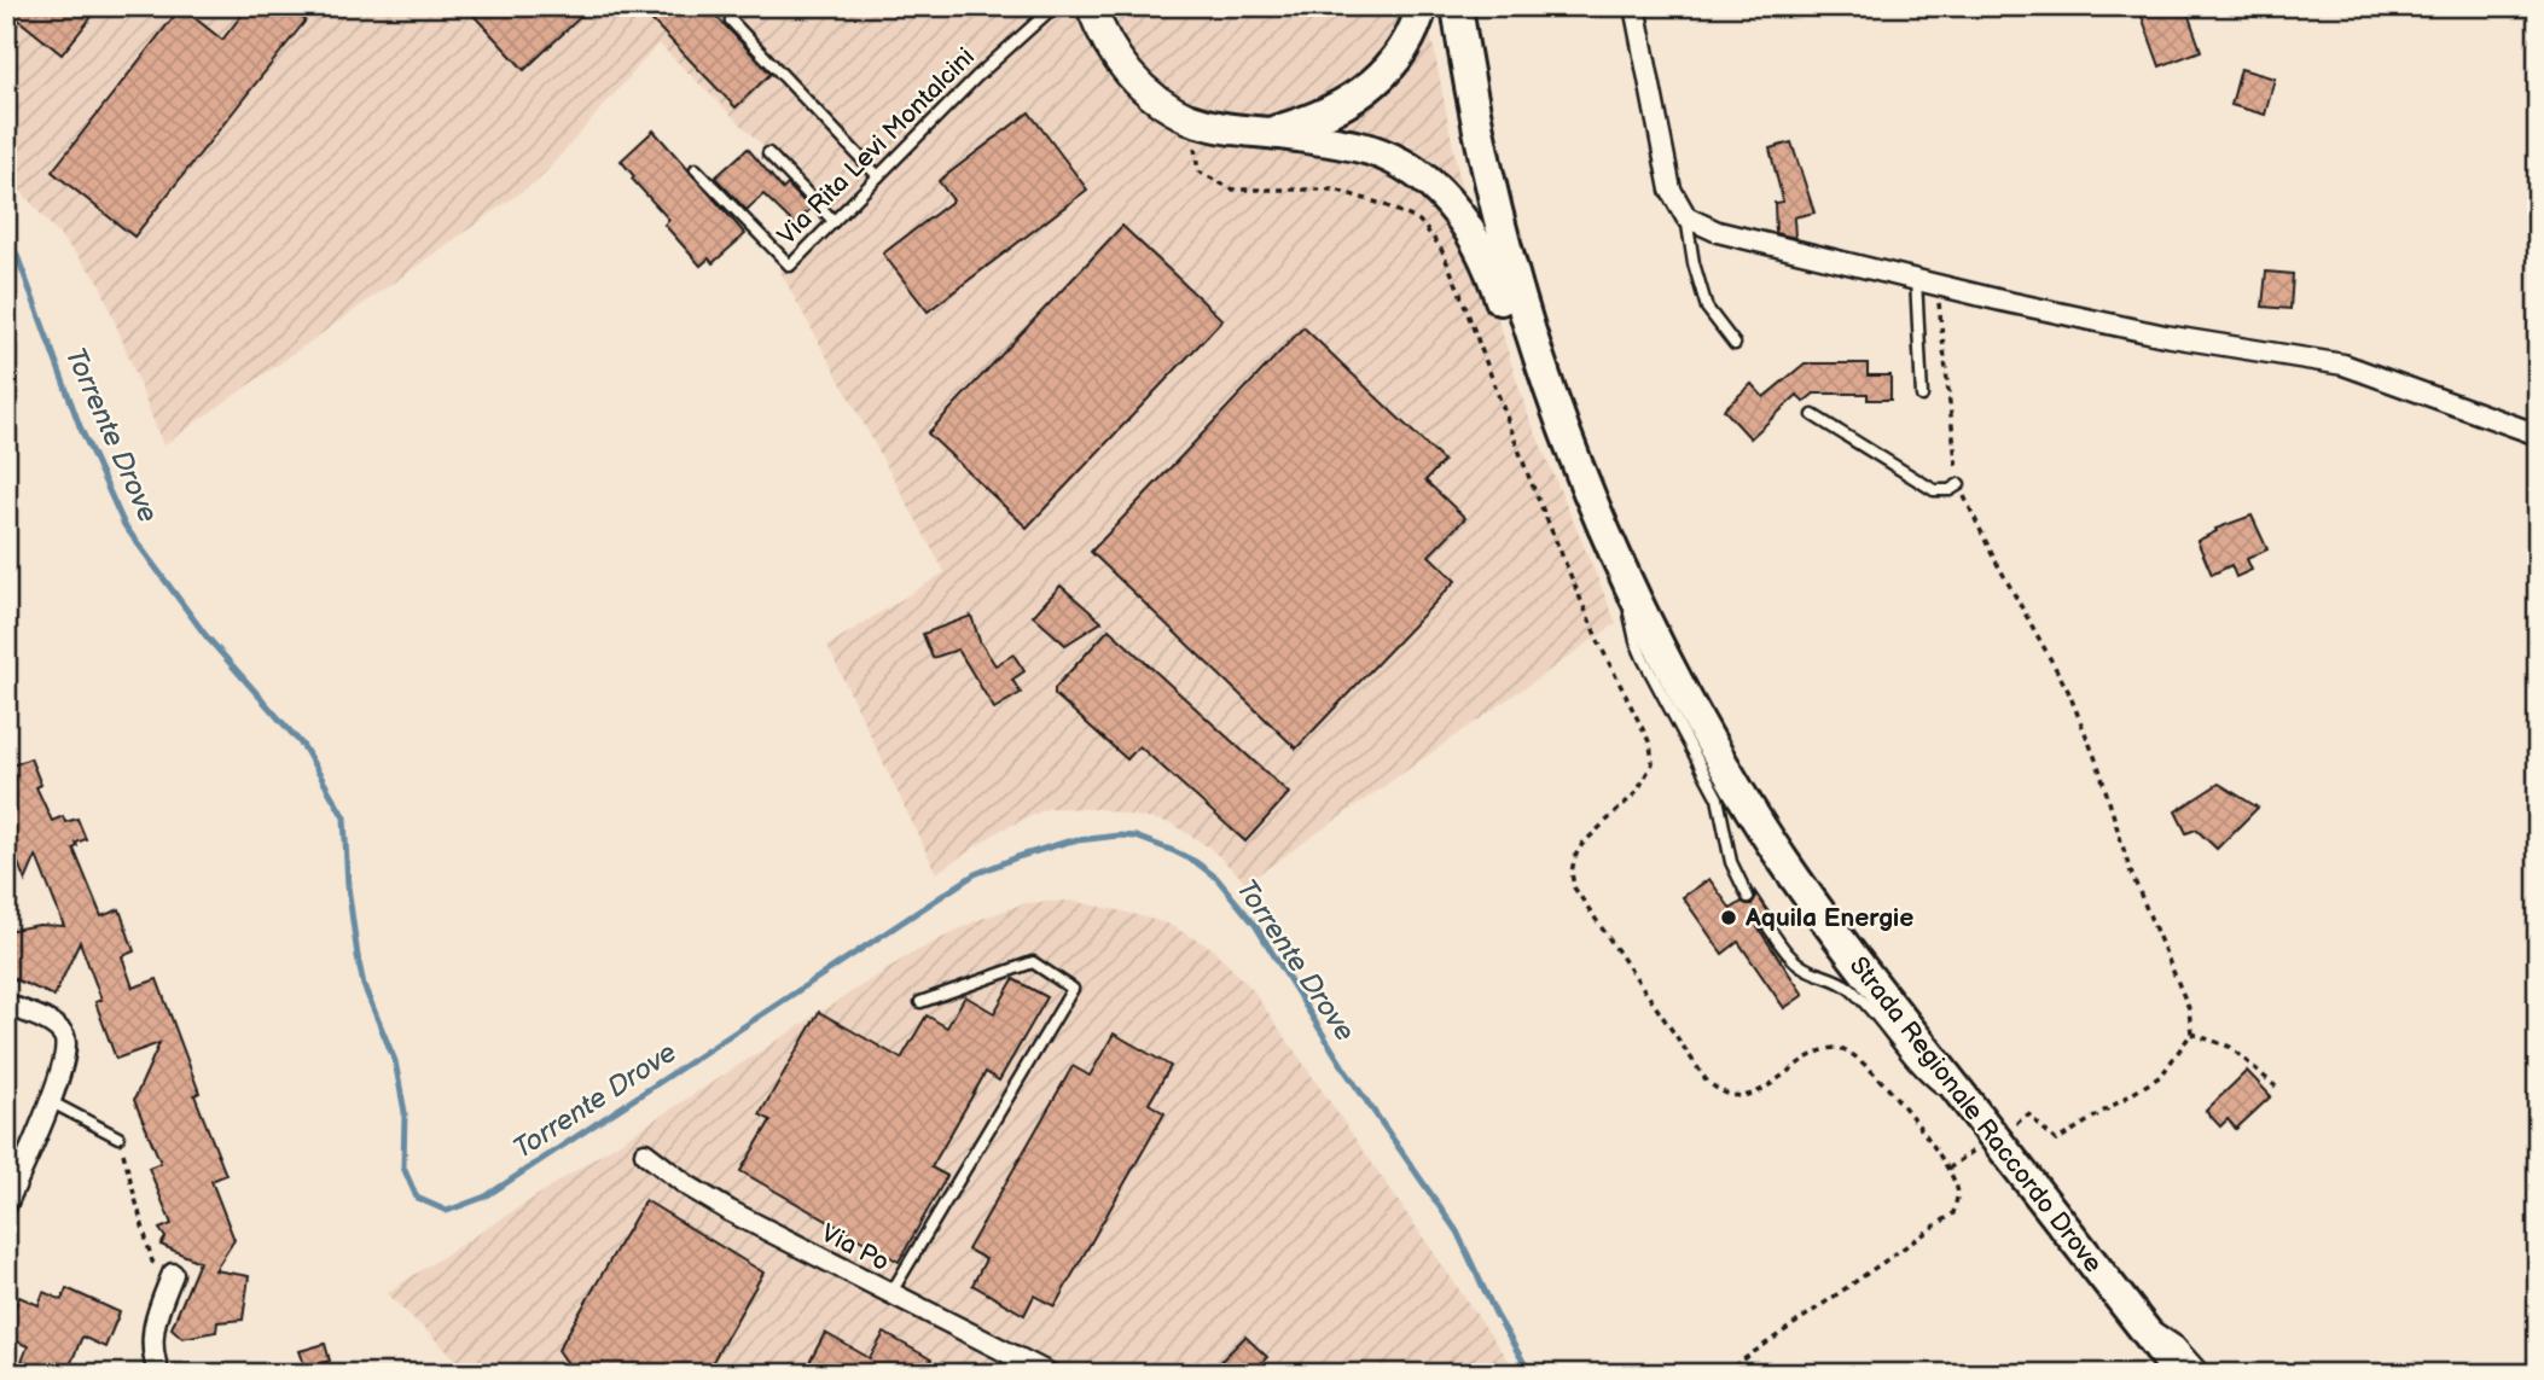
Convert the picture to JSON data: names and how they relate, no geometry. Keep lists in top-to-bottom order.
{
  "streets": {
    "main road": ["Strada Regionale Raccordo Drove"],
    "street": ["Via Po"],
    "lane": ["Via Rita Levi Montalcini"]
  },
  "water": ["Torrente Drove"],
  "places": ["Aquila Energie"]
}
